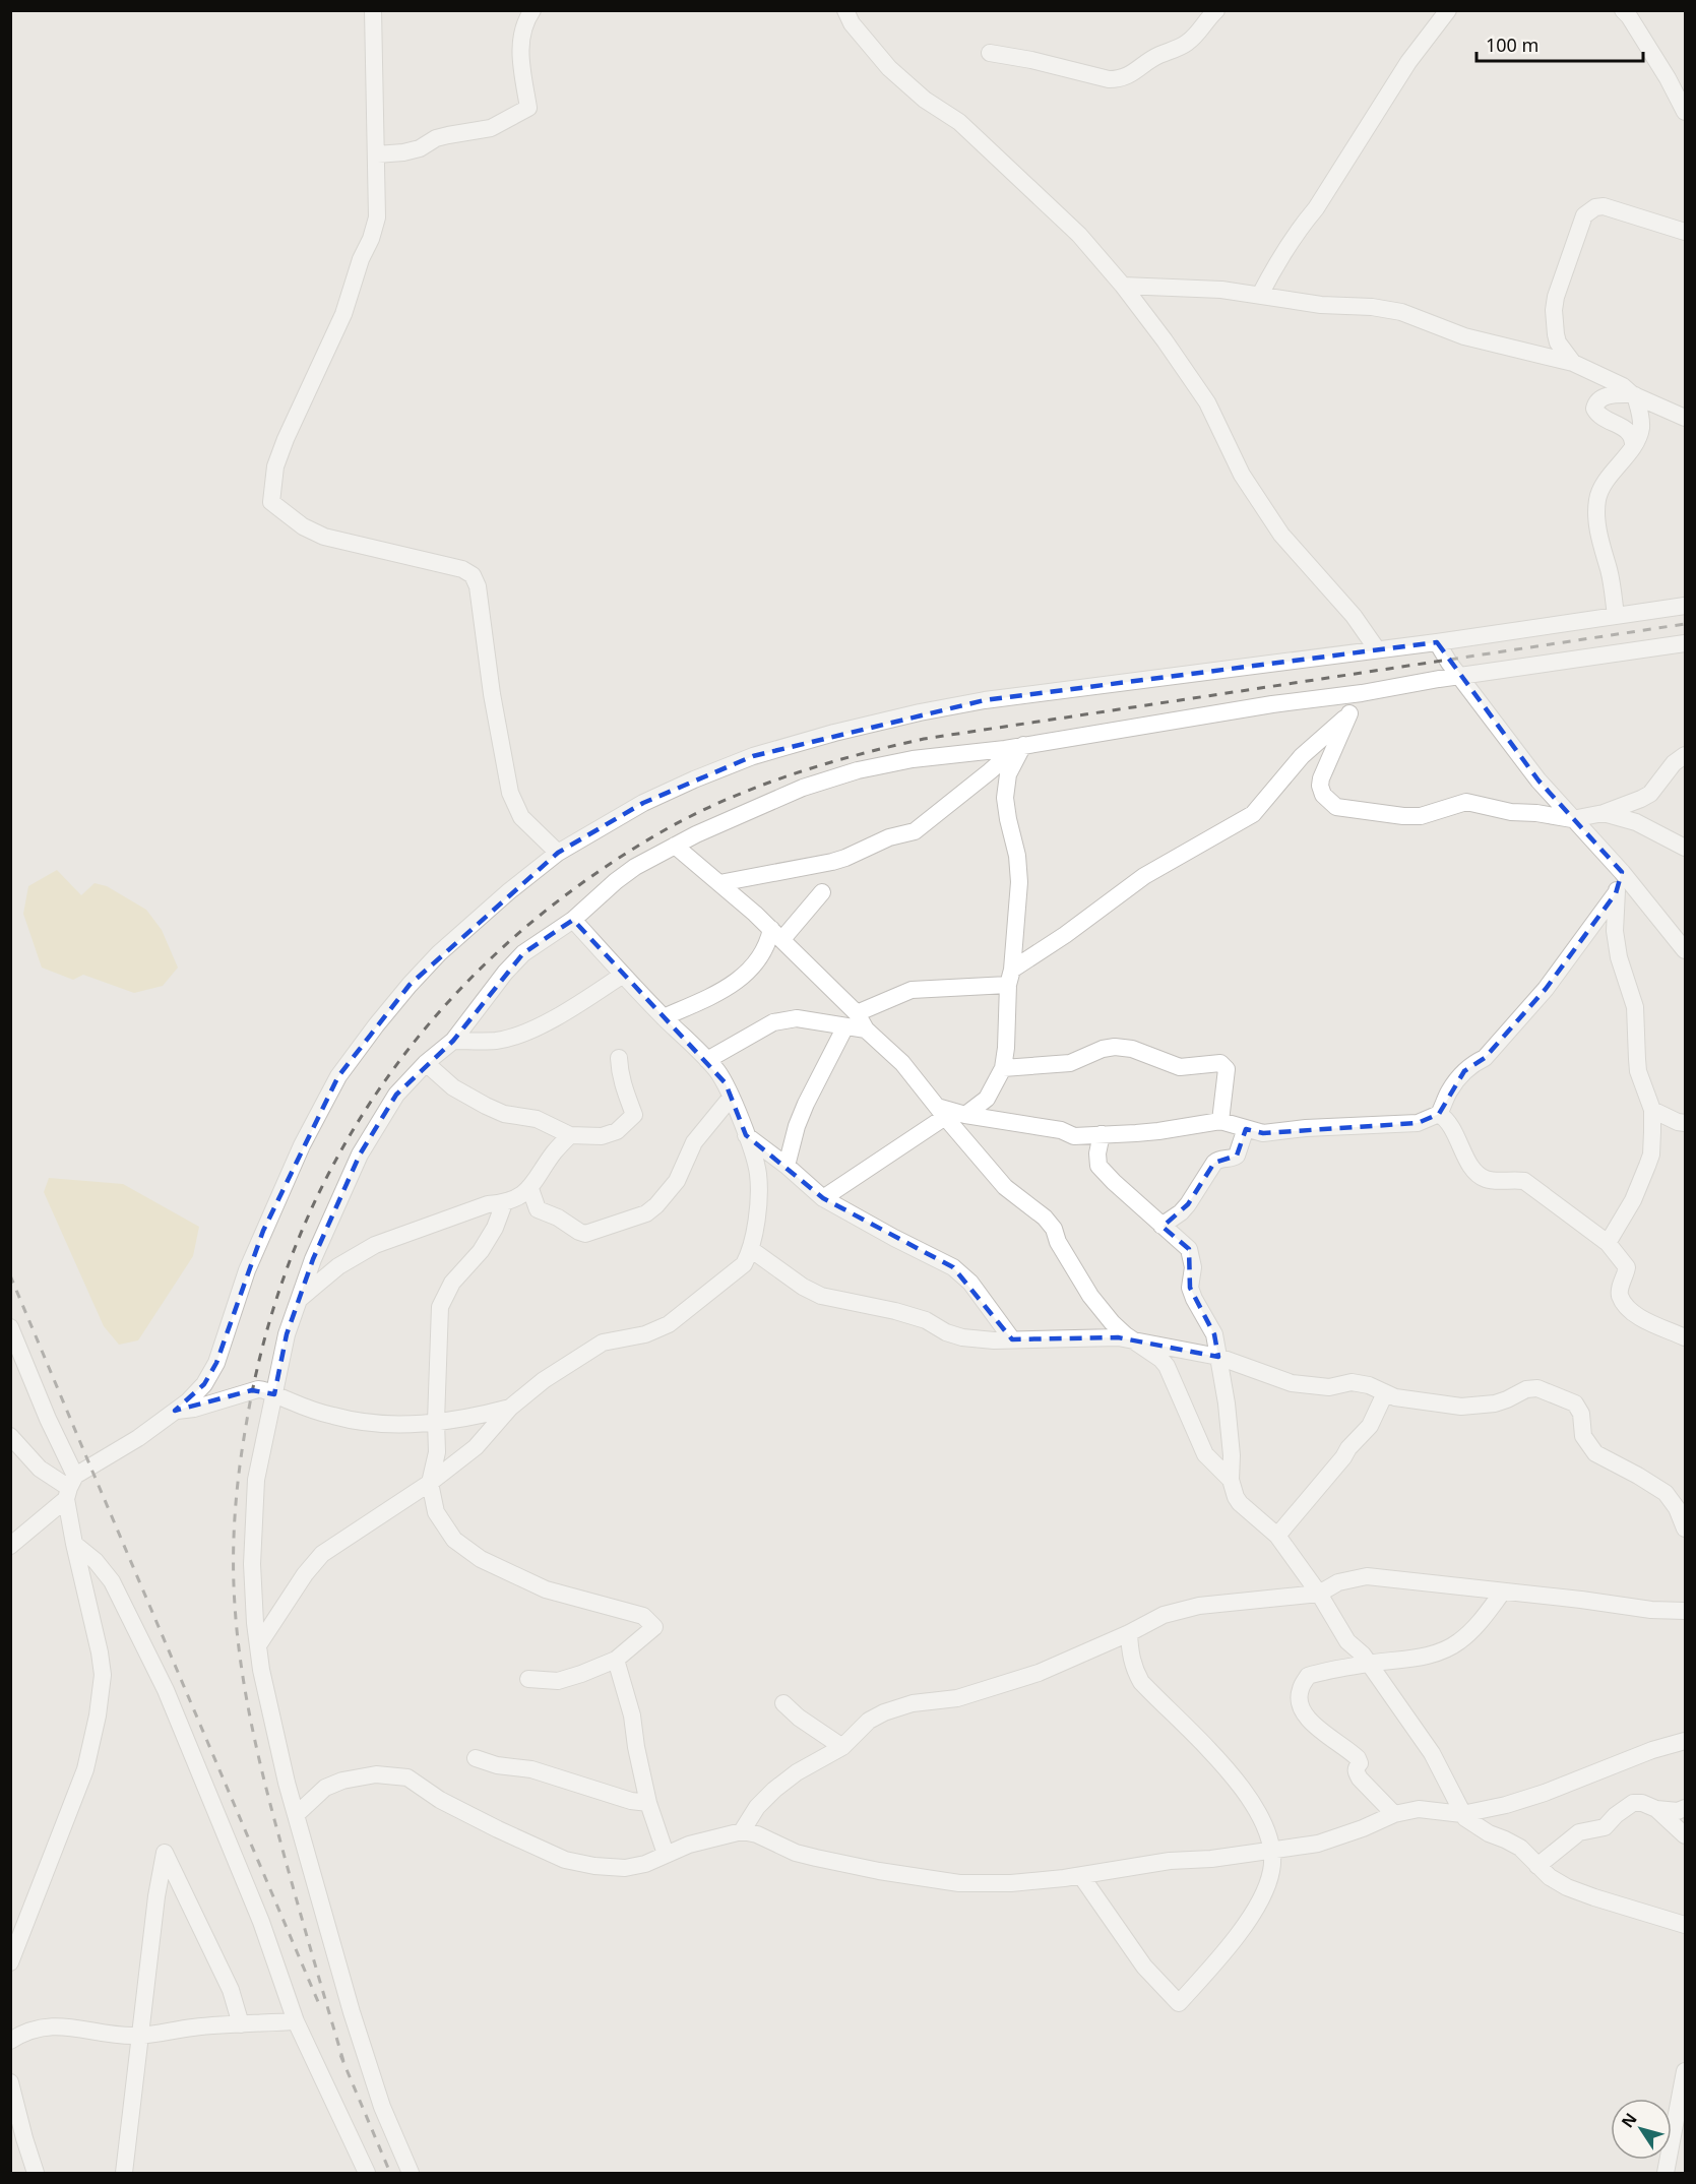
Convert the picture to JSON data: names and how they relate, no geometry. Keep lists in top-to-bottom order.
{
  "scale_bar": "100 m",
  "north": "top left"
}
